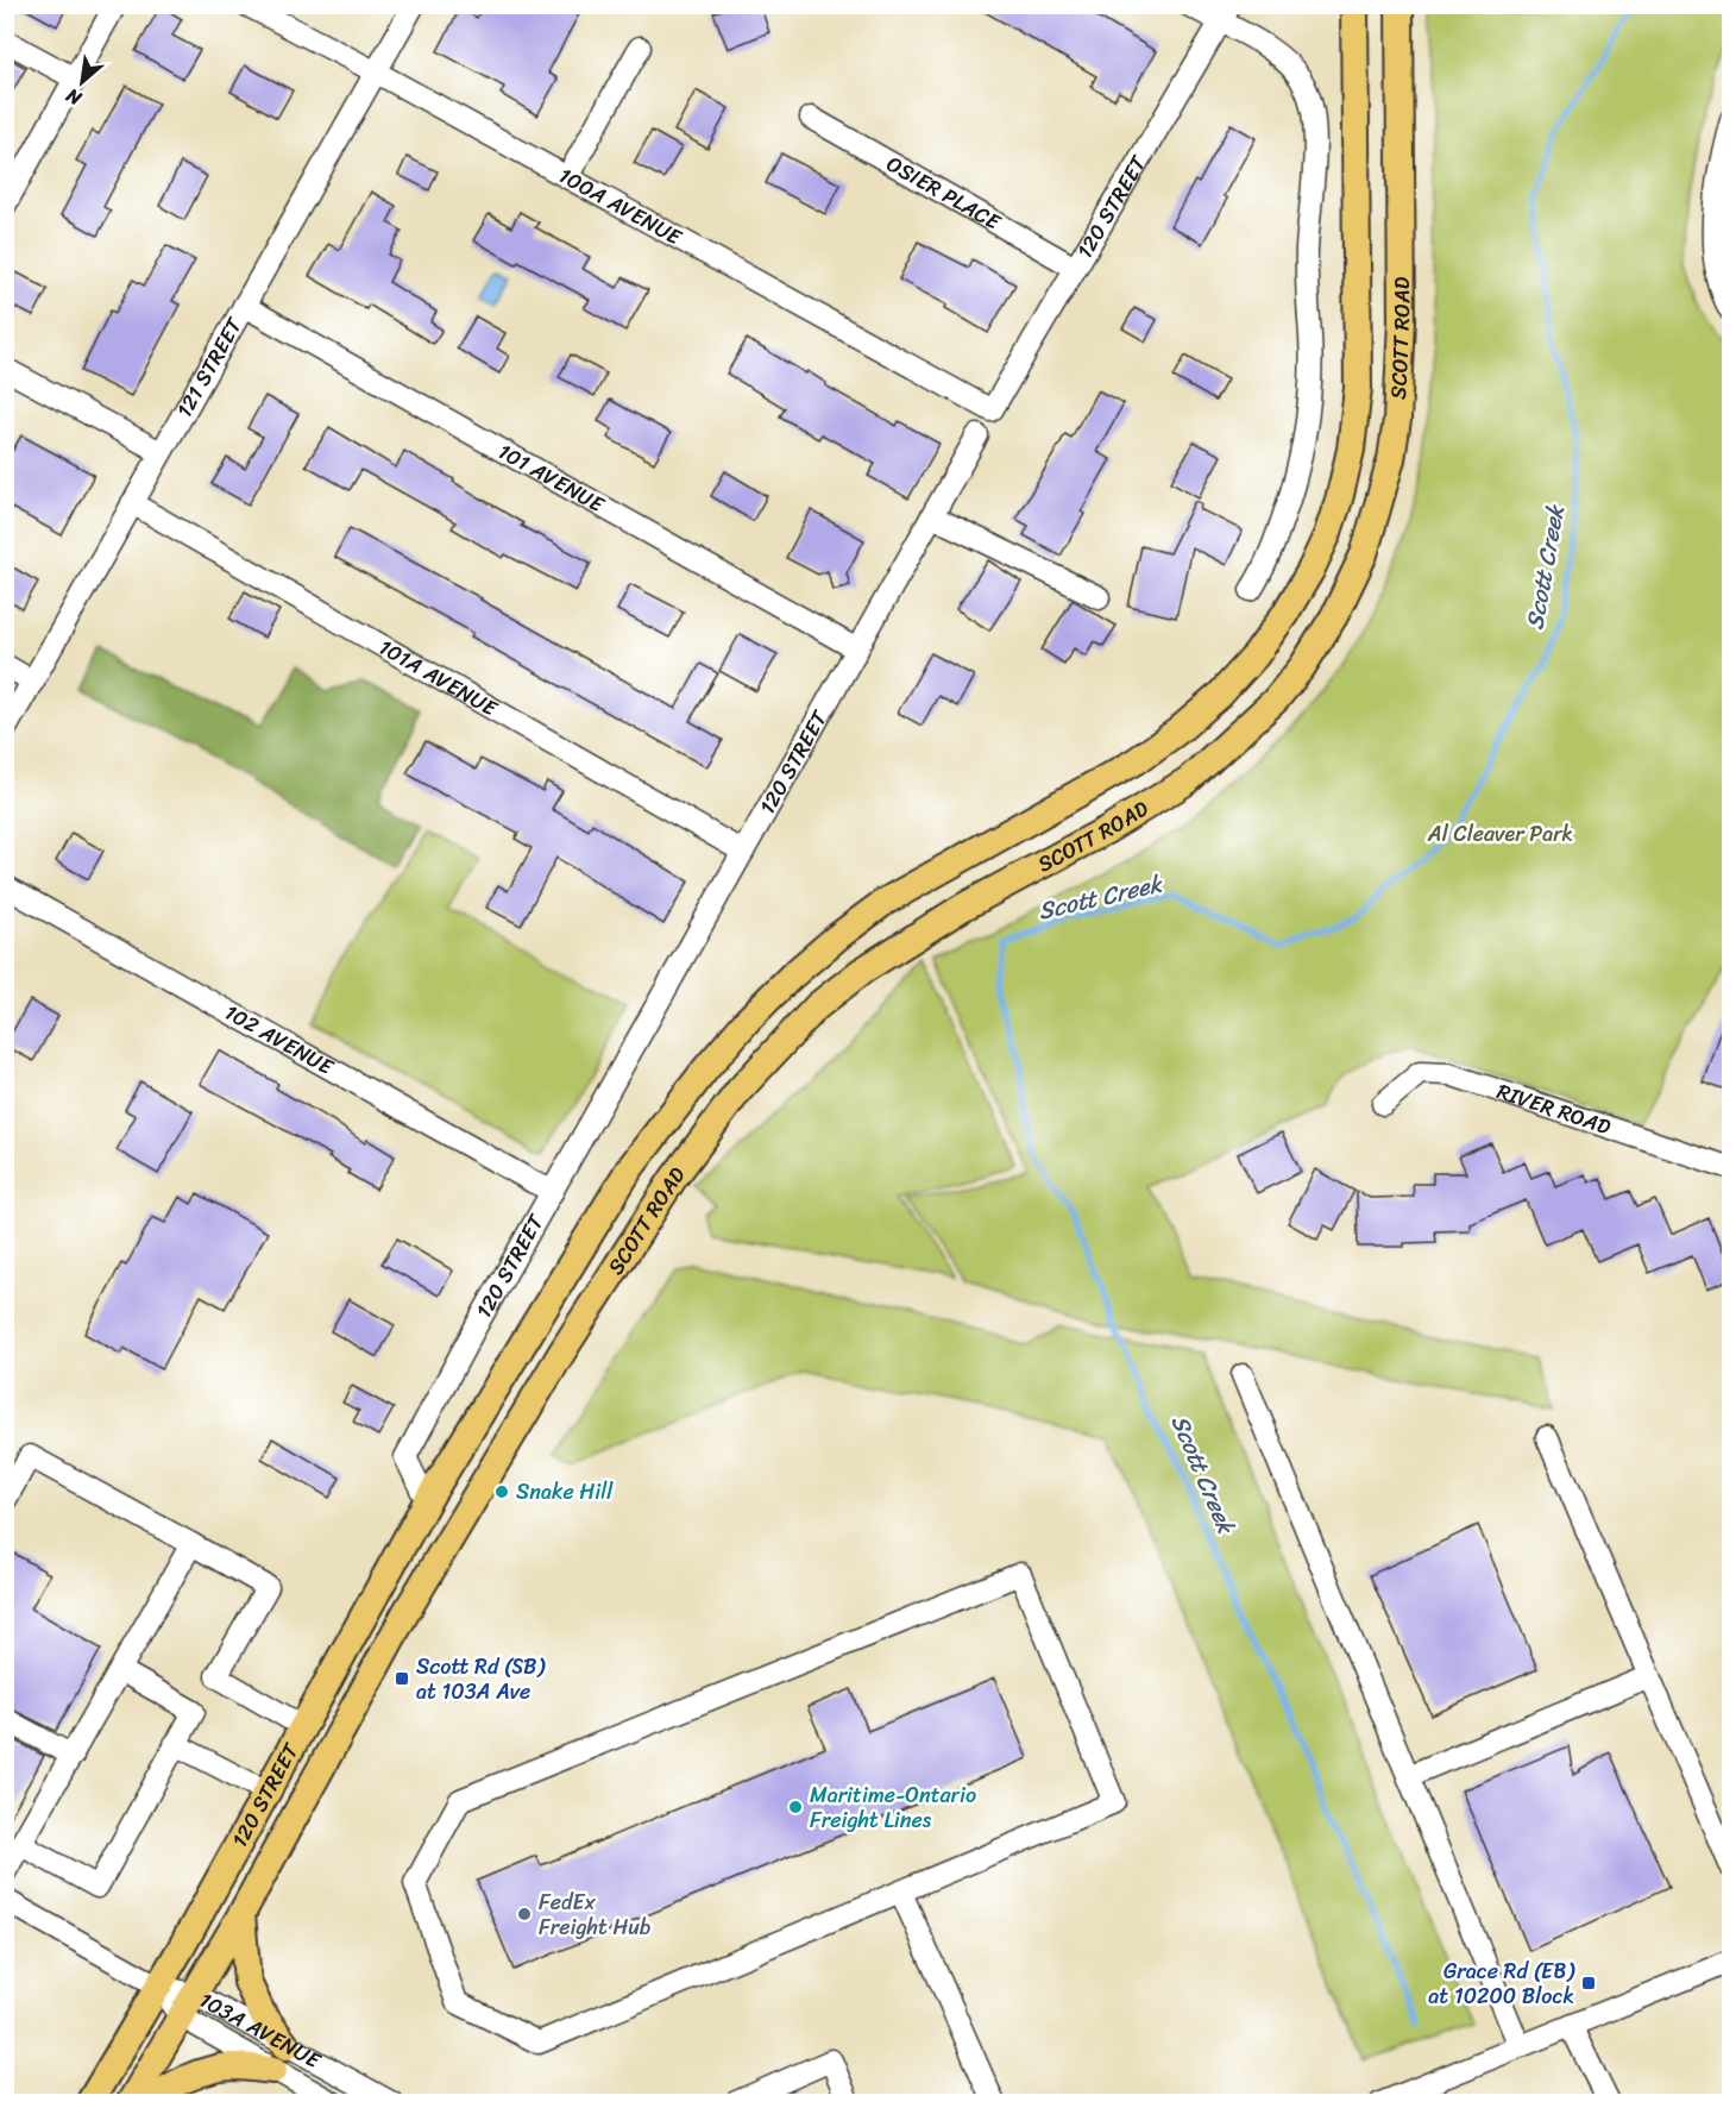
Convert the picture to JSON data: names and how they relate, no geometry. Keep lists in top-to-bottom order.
{
  "streets": {
    "main road": ["120 STREET", "SCOTT ROAD"],
    "street": [
      "OSIER PLACE",
      "100A AVENUE",
      "121 STREET",
      "101 AVENUE",
      "101A AVENUE",
      "102 AVENUE",
      "RIVER ROAD",
      "103A AVENUE"
    ]
  },
  "crossings": [
    ["OSIER PLACE", "120 STREET"],
    ["100A AVENUE", "120 STREET"],
    ["100A AVENUE", "121 STREET"],
    ["120 STREET", "SCOTT ROAD"],
    ["120 STREET", "101 AVENUE"],
    ["120 STREET", "101A AVENUE"],
    ["120 STREET", "102 AVENUE"],
    ["120 STREET", "103A AVENUE"],
    ["121 STREET", "101 AVENUE"],
    ["121 STREET", "101A AVENUE"]
  ],
  "water": ["Scott Creek"],
  "parks": ["Al Cleaver Park"],
  "places": {
    "other": ["Snake Hill", "Maritime-Ontario Freight Lines", "FedEx Freight Hub"],
    "transit": ["Scott Rd (SB) at 103A Ave", "Grace Rd (EB) at 10200 Block"]
  },
  "north": "bottom left"
}
